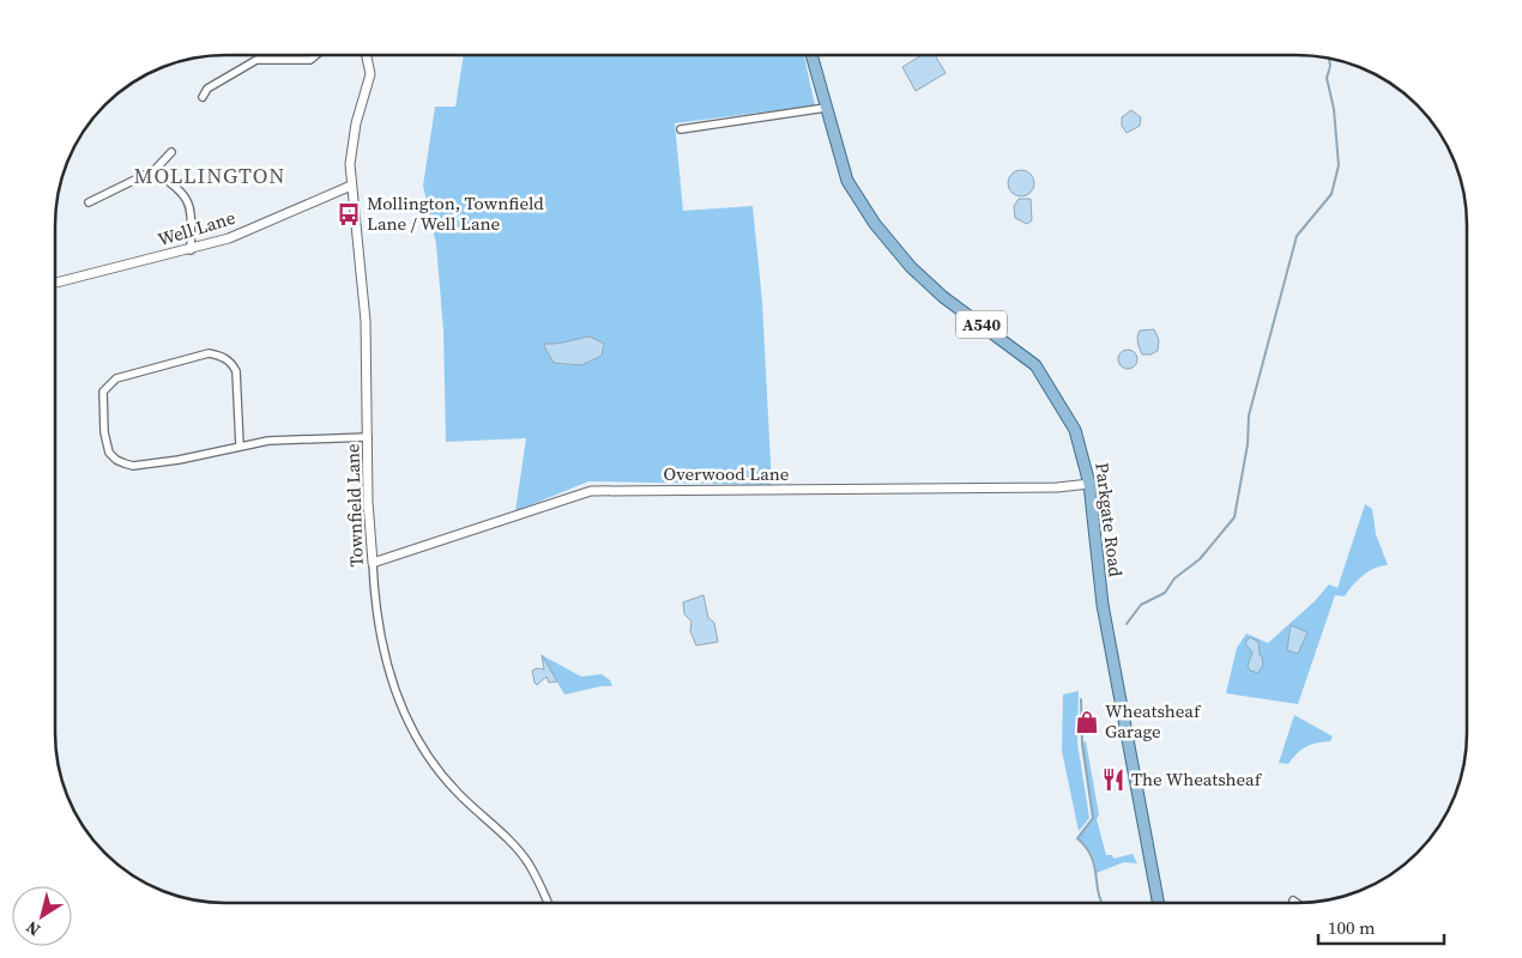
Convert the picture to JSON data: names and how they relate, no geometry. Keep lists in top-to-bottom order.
{
  "streets": {
    "main road": ["A540", "Parkgate Road"],
    "street": ["Well Lane", "Overwood Lane", "Townfield Lane"]
  },
  "crossings": [
    ["Well Lane", "Townfield Lane"],
    ["Overwood Lane", "Townfield Lane"],
    ["Overwood Lane", "Parkgate Road"]
  ],
  "districts": ["MOLLINGTON"],
  "places": {
    "bus stop": ["Mollington, Townfield Lane / Well Lane"],
    "shop": ["Wheatsheaf Garage"],
    "restaurant": ["The Wheatsheaf"]
  },
  "scale_bar": "100 m",
  "north": "bottom left"
}
